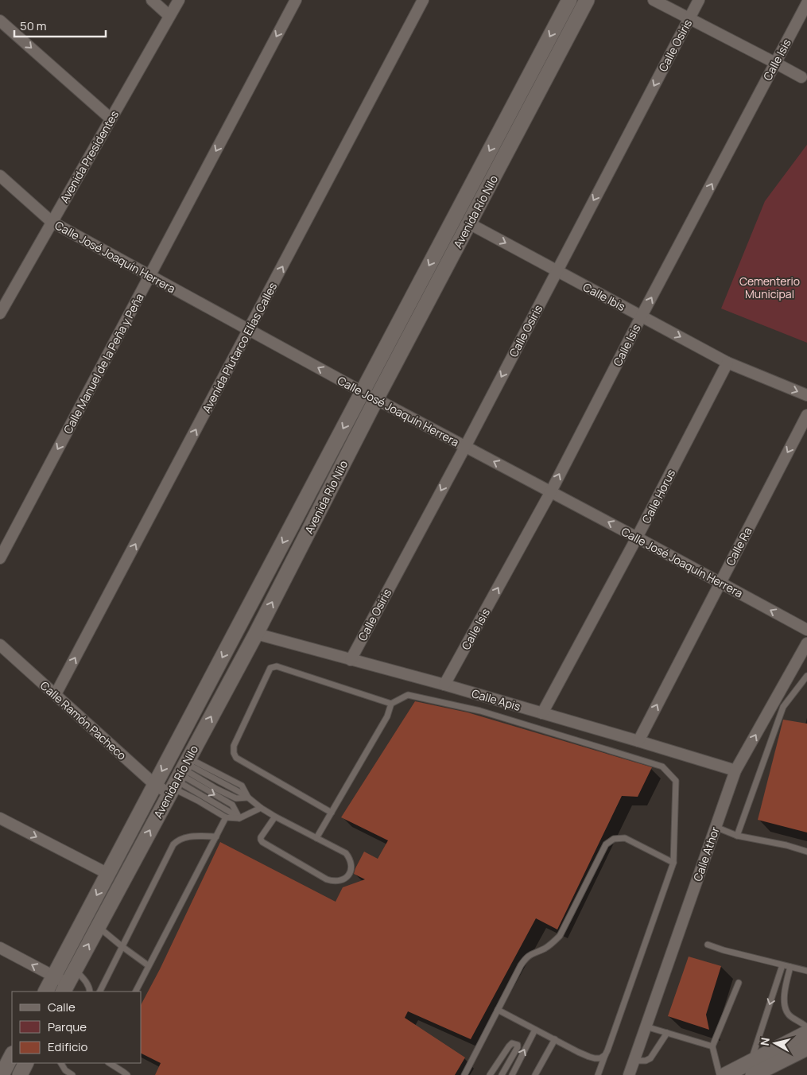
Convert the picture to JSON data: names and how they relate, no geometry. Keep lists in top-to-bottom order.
{
  "streets": {
    "main road": ["Avenida Río Nilo"],
    "street": [
      "Calle Osiris",
      "Calle Isis",
      "Avenida Presidentes",
      "Calle José Joaquín Herrera",
      "Calle Ibis",
      "Avenida Plutarco Elías Calles",
      "Calle Manuel de la Peña y Peña",
      "Calle Horus",
      "Calle Ra",
      "Calle Apis",
      "Calle Ramón Pacheco",
      "Calle Athor"
    ]
  },
  "crossings": [
    ["Calle Osiris", "Calle José Joaquín Herrera"],
    ["Calle Osiris", "Calle Ibis"],
    ["Calle Osiris", "Calle Apis"],
    ["Calle Isis", "Calle José Joaquín Herrera"],
    ["Calle Isis", "Calle Ibis"],
    ["Calle Isis", "Calle Apis"],
    ["Avenida Presidentes", "Calle José Joaquín Herrera"],
    ["Avenida Río Nilo", "Calle José Joaquín Herrera"],
    ["Avenida Río Nilo", "Calle Ibis"],
    ["Avenida Río Nilo", "Calle Apis"],
    ["Avenida Río Nilo", "Calle Ramón Pacheco"],
    ["Calle José Joaquín Herrera", "Avenida Plutarco Elías Calles"],
    ["Calle José Joaquín Herrera", "Calle Manuel de la Peña y Peña"],
    ["Calle José Joaquín Herrera", "Calle Horus"],
    ["Calle José Joaquín Herrera", "Calle Ra"],
    ["Calle Ibis", "Calle Horus"],
    ["Avenida Plutarco Elías Calles", "Calle Ramón Pacheco"],
    ["Calle Horus", "Calle Apis"],
    ["Calle Ra", "Calle Apis"],
    ["Calle Apis", "Calle Athor"]
  ],
  "one_way": [
    "Calle Osiris",
    "Calle Isis",
    "Calle José Joaquín Herrera",
    "Calle Ibis",
    "Avenida Plutarco Elías Calles",
    "Calle Manuel de la Peña y Peña"
  ],
  "parks": ["Cementerio Municipal"],
  "legend": ["Calle", "Parque", "Edificio"],
  "scale_bar": "50 m",
  "north": "left"
}
